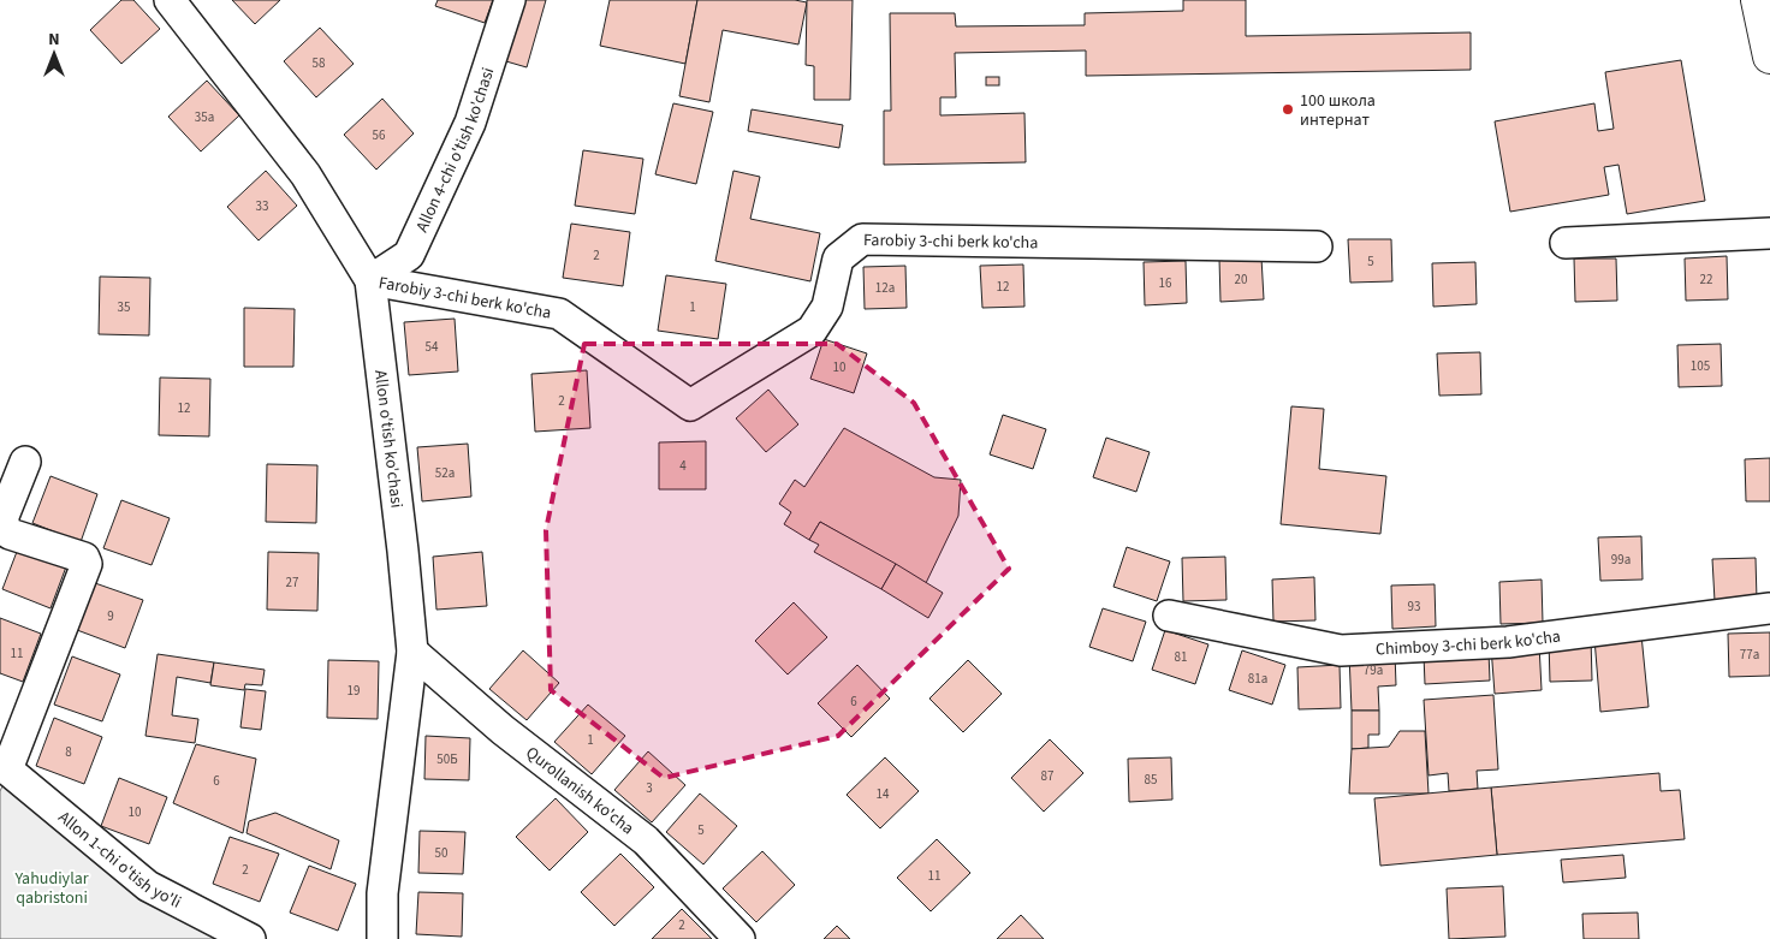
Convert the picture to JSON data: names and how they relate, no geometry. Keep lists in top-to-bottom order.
{
  "streets": {
    "street": [
      "Allon 4-chi o'tish ko'chasi",
      "Farobiy 3-chi berk ko'cha",
      "Allon o'tish ko'chasi",
      "Chimboy 3-chi berk ko'cha",
      "Qurollanish ko'cha",
      "Allon 1-chi o'tish yo'li"
    ]
  },
  "crossings": [
    ["Allon 4-chi o'tish ko'chasi", "Farobiy 3-chi berk ko'cha"],
    ["Allon 4-chi o'tish ko'chasi", "Allon o'tish ko'chasi"],
    ["Farobiy 3-chi berk ko'cha", "Allon o'tish ko'chasi"],
    ["Allon o'tish ko'chasi", "Qurollanish ko'cha"]
  ],
  "parks": ["Yahudiylar qabristoni"],
  "places": ["100 школа интернат"],
  "house_numbers": [
    "58",
    "35a",
    "56",
    "33",
    "2",
    "5",
    "20",
    "22",
    "16",
    "12",
    "12a",
    "35",
    "1",
    "54",
    "105",
    "10",
    "2",
    "12",
    "4",
    "52a",
    "99a",
    "27",
    "93",
    "9",
    "11",
    "77a",
    "81",
    "79a",
    "81a",
    "19",
    "6",
    "1",
    "8",
    "50Б",
    "87",
    "85",
    "6",
    "3",
    "14",
    "10",
    "5",
    "50",
    "2",
    "11",
    "2"
  ],
  "north": "top"
}
